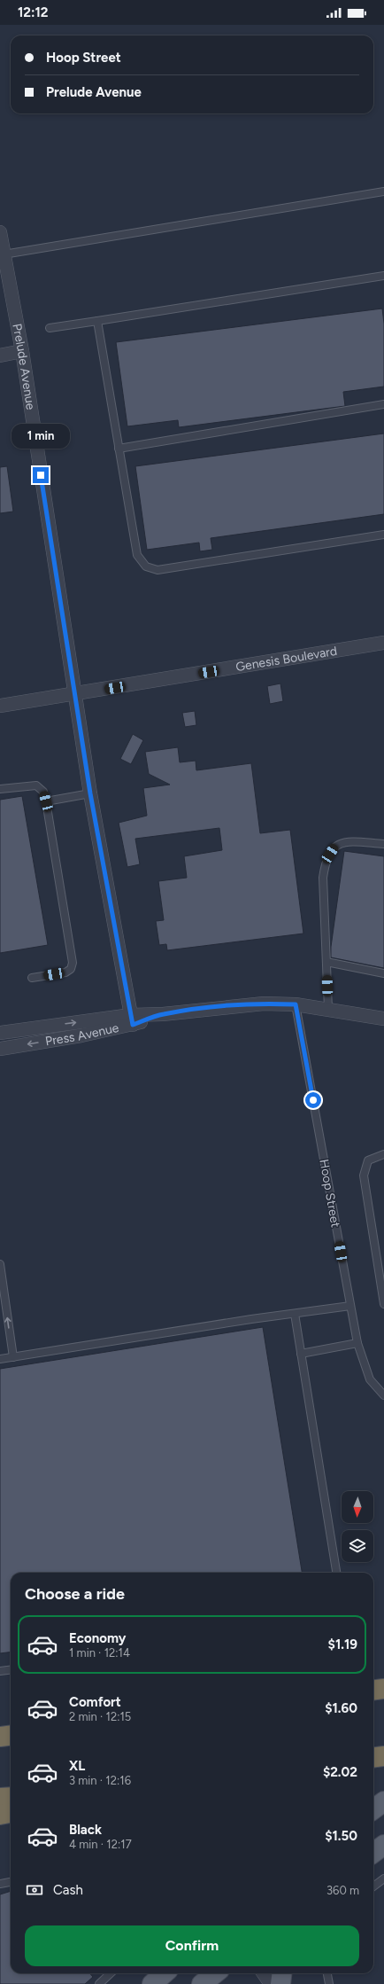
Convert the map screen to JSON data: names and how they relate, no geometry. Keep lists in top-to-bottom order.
{
  "streets": {
    "street": ["Prelude Avenue", "Genesis Boulevard", "Press Avenue"],
    "lane": ["Hoop Street"]
  },
  "crossings": [
    ["Prelude Avenue", "Genesis Boulevard"],
    ["Prelude Avenue", "Press Avenue"],
    ["Press Avenue", "Hoop Street"]
  ],
  "north": "bottom",
  "page": {
    "status": "12:12",
    "banner": ["Hoop Street", "Prelude Avenue"],
    "bubble": "1 min",
    "heading": "Choose a ride",
    "list": [
      {
        "name": "Economy",
        "note": "1 min · 12:14",
        "value": "$1.19"
      },
      {
        "name": "Comfort",
        "note": "2 min · 12:15",
        "value": "$1.60"
      },
      {
        "name": "XL",
        "note": "3 min · 12:16",
        "value": "$2.02"
      },
      {
        "name": "Black",
        "note": "4 min · 12:17",
        "value": "$1.50"
      }
    ],
    "pay": ["Cash", "360 m"],
    "buttons": "Confirm"
  }
}
